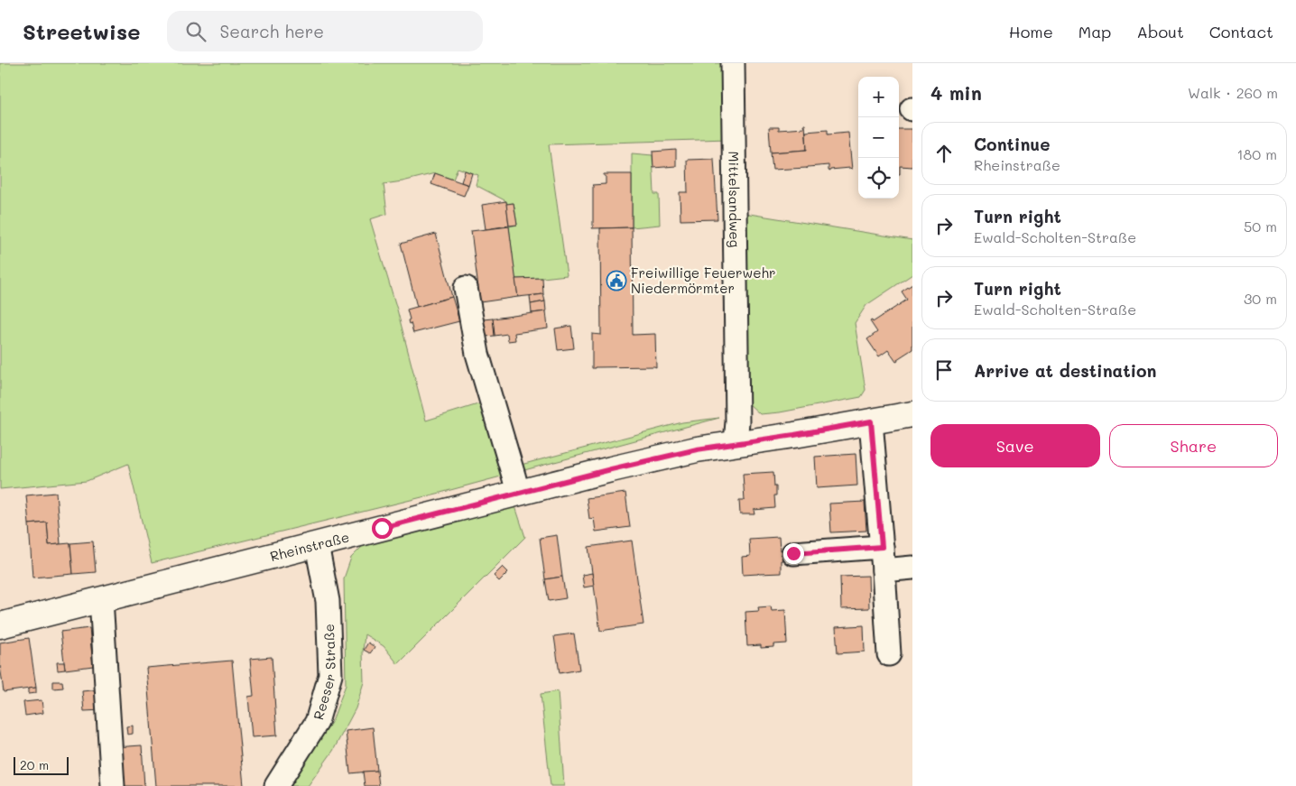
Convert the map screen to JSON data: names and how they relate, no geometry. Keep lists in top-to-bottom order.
{
  "streets": {
    "main road": ["Rheinstraße"],
    "street": ["Mittelsandweg", "Reeser Straße"]
  },
  "crossings": [
    ["Mittelsandweg", "Rheinstraße"],
    ["Rheinstraße", "Reeser Straße"]
  ],
  "places": {
    "public building": ["Freiwillige Feuerwehr Niedermörmter"]
  },
  "scale_bar": "20 m",
  "page": {
    "header": "Streetwise",
    "search": "Search here",
    "nav": [
      "Home",
      "Map",
      "About",
      "Contact"
    ],
    "heading": ["4 min", "Walk · 260 m"],
    "map_buttons": ["+", "−"],
    "list": [
      ["Continue", "Rheinstraße", "180 m"],
      ["Turn right", "Ewald-Scholten-Straße", "50 m"],
      ["Turn right", "Ewald-Scholten-Straße", "30 m"],
      "Arrive at destination"
    ],
    "buttons": ["Save", "Share"],
    "scale": "20 m"
  }
}
